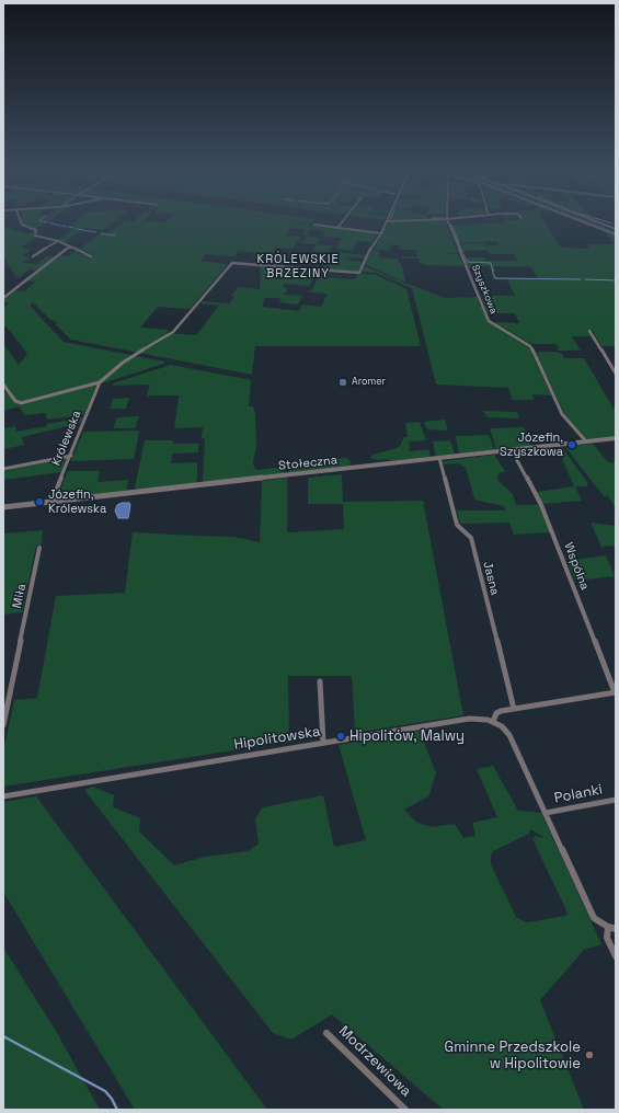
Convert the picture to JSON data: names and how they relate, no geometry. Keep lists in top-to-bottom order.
{
  "streets": {
    "street": [
      "Szyszkowa",
      "Królewska",
      "Stołeczna",
      "Wspólna",
      "Jasna",
      "Miła",
      "Hipolitowska",
      "Polanki",
      "Modrzewiowa"
    ]
  },
  "crossings": [
    ["Szyszkowa", "Stołeczna"],
    ["Królewska", "Stołeczna"],
    ["Stołeczna", "Wspólna"],
    ["Stołeczna", "Jasna"]
  ],
  "districts": ["KRÓLEWSKIE BRZEZINY"],
  "places": [
    "Aromer",
    "Józefin, Szyszkowa",
    "Józefin, Królewska",
    "Hipolitów, Malwy",
    "Gminne Przedszkole w Hipolitowie"
  ]
}
